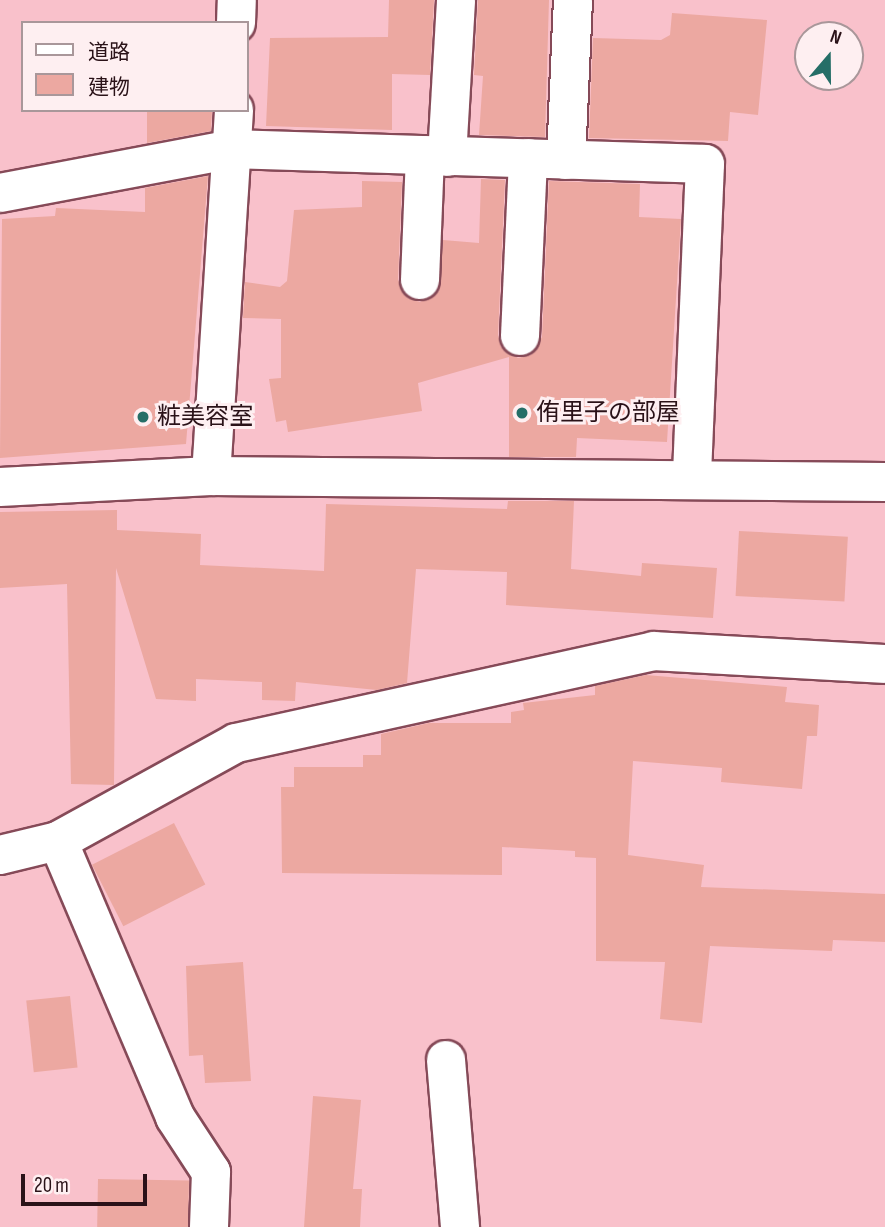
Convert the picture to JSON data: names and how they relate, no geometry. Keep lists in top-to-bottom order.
{
  "places": ["侑里子の部屋", "粧美容室"],
  "legend": ["道路", "建物"],
  "scale_bar": "20 m",
  "north": "top"
}
